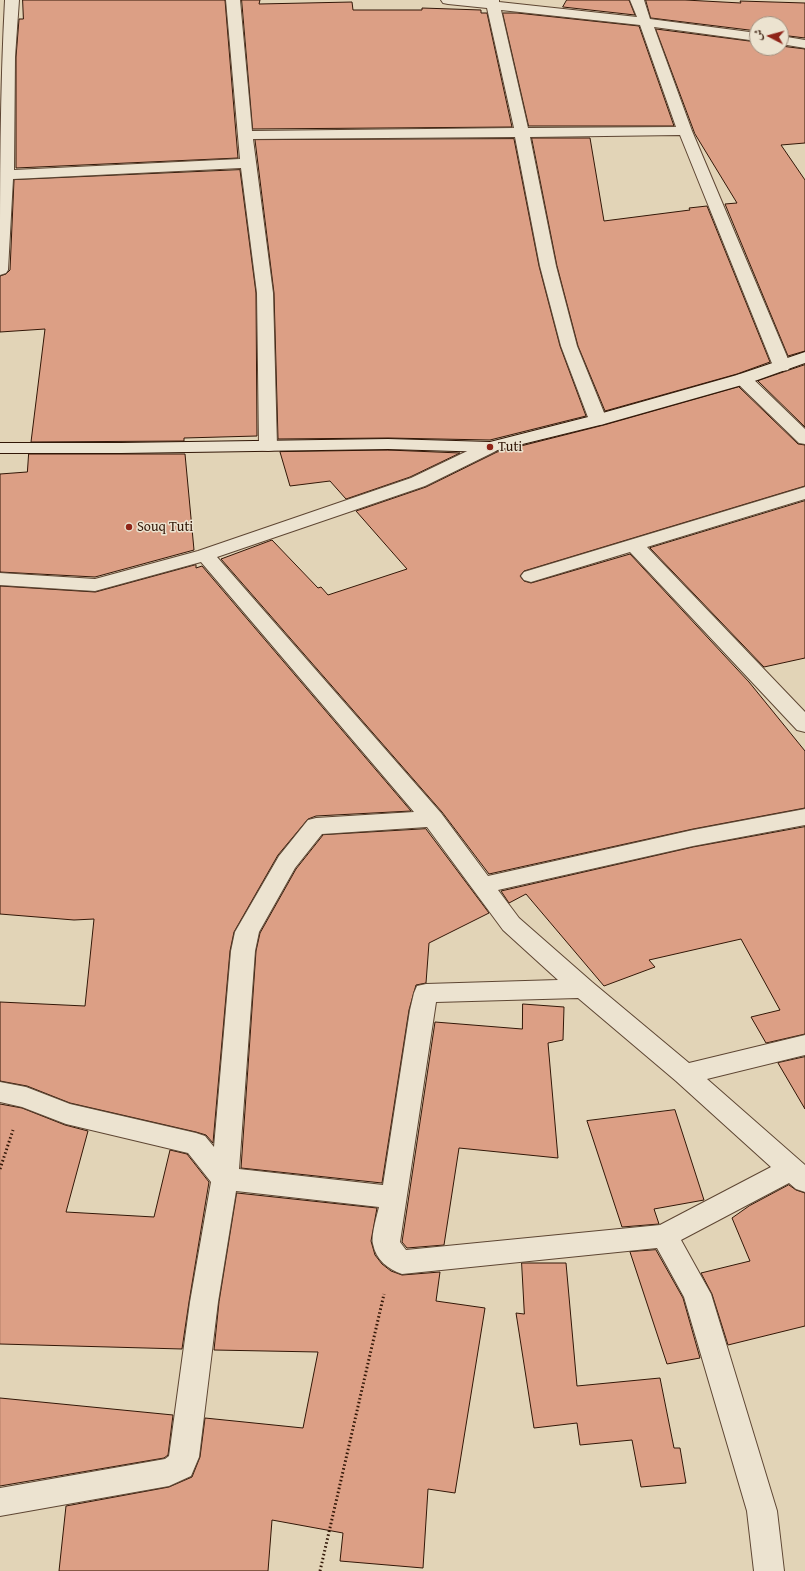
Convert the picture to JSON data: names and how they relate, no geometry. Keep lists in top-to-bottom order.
{
  "places": ["Tuti", "Souq Tuti"],
  "north": "left"
}
